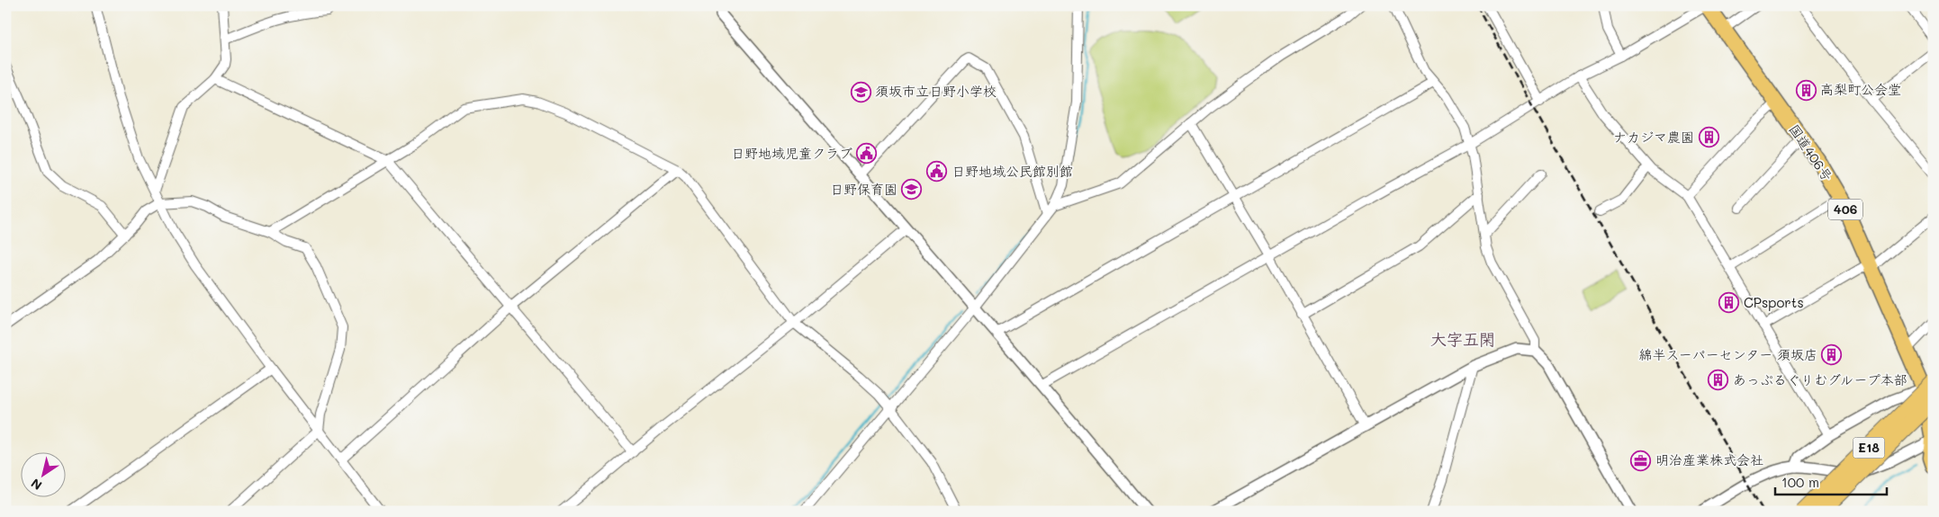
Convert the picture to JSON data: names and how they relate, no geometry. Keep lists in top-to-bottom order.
{
  "streets": {
    "highway": ["国道406号", "406", "E18"]
  },
  "crossings": [
    ["国道406号", "E18"]
  ],
  "districts": ["大字五閑"],
  "places": {
    "building": [
      "高梨町公会堂",
      "ナカジマ農園",
      "CPsports",
      "綿半スーパーセンター 須坂店",
      "あっぷるぐりむグループ本部"
    ],
    "school or university": ["須坂市立日野小学校", "日野保育園"],
    "public building": ["日野地域児童クラブ", "日野地域公民館別館"],
    "office": ["明治産業株式会社"]
  },
  "scale_bar": "100 m",
  "north": "bottom left"
}
